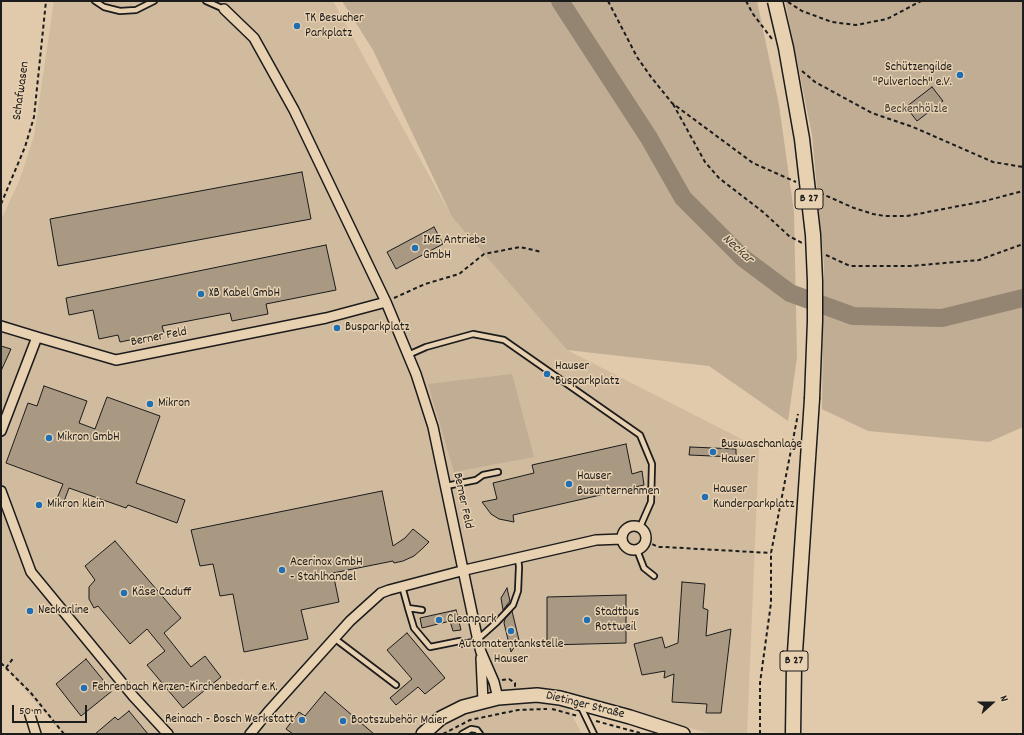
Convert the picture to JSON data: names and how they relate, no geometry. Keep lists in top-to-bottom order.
{
  "streets": {
    "main road": ["B 27"],
    "street": ["Berner Feld", "Dietinger Straße"],
    "path": ["Schafwasen"]
  },
  "crossings": [
    ["Berner Feld", "Dietinger Straße"]
  ],
  "water": ["Neckar"],
  "parks": ["Beckenhölzle"],
  "places": [
    "TK Besucher Parkplatz",
    "Schützengilde \"Pulverloch\" e.V.",
    "IME Antriebe GmbH",
    "XB Kabel GmbH",
    "Busparkplatz",
    "Hauser Busparkplatz",
    "Mikron",
    "Mikron GmbH",
    "Buswaschanlage Hauser",
    "Hauser Busunternehmen",
    "Hauser Kunderparkplatz",
    "Mikron klein",
    "Acerinox GmbH - Stahlhandel",
    "Käse Caduff",
    "Neckarline",
    "Cleanpark",
    "Stadtbus Rottweil",
    "Automatentankstelle Hauser",
    "Fehrenbach Kerzen-Kirchenbedarf e.K.",
    "Reinach - Bosch Werkstatt",
    "Bootszubehör Maier"
  ],
  "scale_bar": "50 m",
  "north": "right"
}
